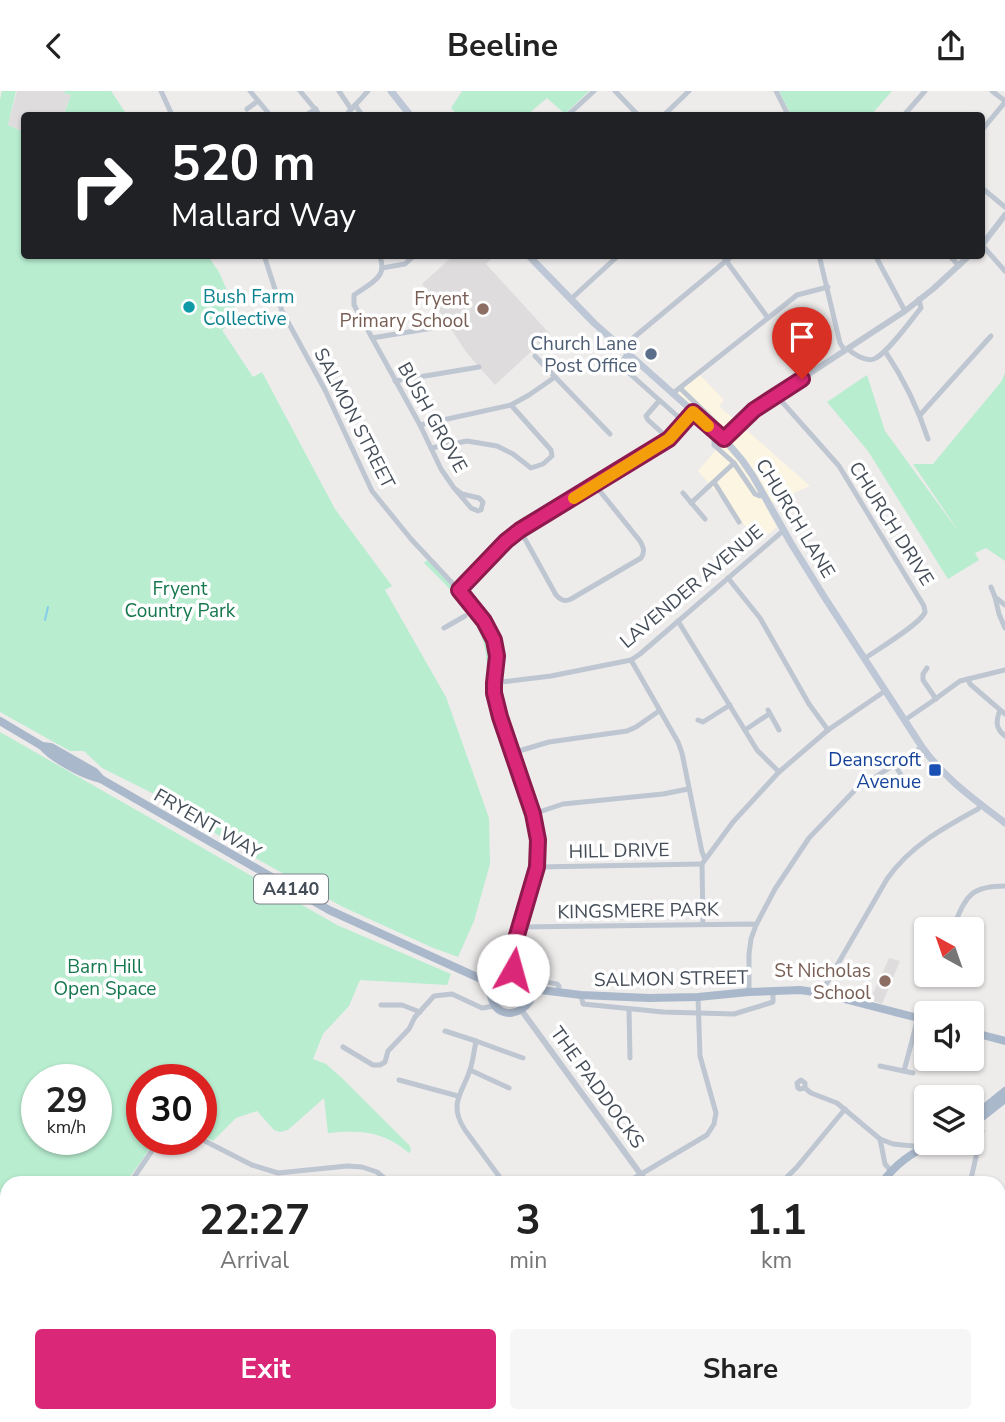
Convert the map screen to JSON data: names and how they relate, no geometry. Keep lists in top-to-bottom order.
{
  "streets": {
    "main road": [
      "SALMON STREET",
      "CHURCH LANE",
      "FRYENT WAY",
      "A4140"
    ],
    "street": [
      "BUSH GROVE",
      "CHURCH DRIVE",
      "LAVENDER AVENUE",
      "HILL DRIVE",
      "KINGSMERE PARK",
      "THE PADDOCKS"
    ]
  },
  "crossings": [
    ["SALMON STREET", "LAVENDER AVENUE"],
    ["SALMON STREET", "FRYENT WAY"],
    ["SALMON STREET", "HILL DRIVE"],
    ["SALMON STREET", "KINGSMERE PARK"],
    ["SALMON STREET", "THE PADDOCKS"],
    ["CHURCH LANE", "CHURCH DRIVE"],
    ["CHURCH LANE", "LAVENDER AVENUE"],
    ["FRYENT WAY", "THE PADDOCKS"]
  ],
  "parks": ["Fryent Country Park", "Barn Hill Open Space"],
  "places": {
    "other": [
      "Bush Farm Collective",
      "Fryent Primary School",
      "Church Lane Post Office",
      "St Nicholas School"
    ],
    "transit": ["Deanscroft Avenue"]
  },
  "north": "top left",
  "page": {
    "header": "Beeline",
    "turn": ["520 m", "Mallard Way"],
    "speed": "29 km/h",
    "limit": "30",
    "eta": [
      "22:27",
      "Arrival",
      "3",
      "min",
      "1.1",
      "km"
    ],
    "buttons": ["Exit", "Share"]
  }
}
